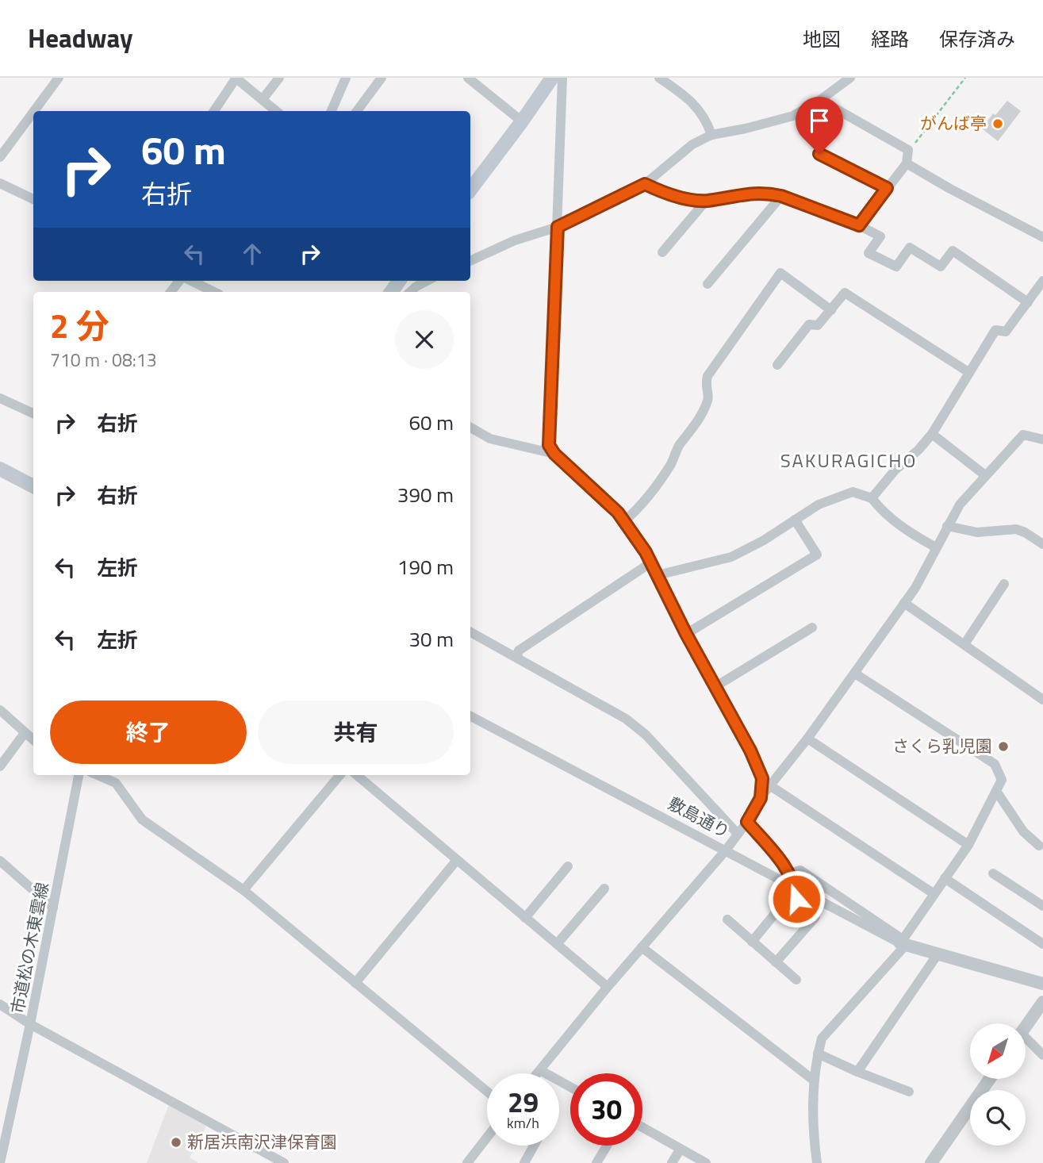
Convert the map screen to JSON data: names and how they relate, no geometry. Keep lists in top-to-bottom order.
{
  "streets": {
    "street": ["敷島通り", "市道松の木東雲線"]
  },
  "districts": ["SAKURAGICHO"],
  "places": ["がんば亭", "さくら乳児園", "新居浜南沢津保育園"],
  "north": "bottom left",
  "page": {
    "header": "Headway",
    "nav": ["地図", "経路", "保存済み"],
    "turn": ["60 m", "右折"],
    "heading": ["2 分", "710 m · 08:13"],
    "list": [
      {
        "name": "右折",
        "value": "60 m"
      },
      {
        "name": "右折",
        "value": "390 m"
      },
      {
        "name": "左折",
        "value": "190 m"
      },
      {
        "name": "左折",
        "value": "30 m"
      }
    ],
    "buttons": ["終了", "共有"],
    "speed": "29 km/h",
    "limit": "30"
  }
}
